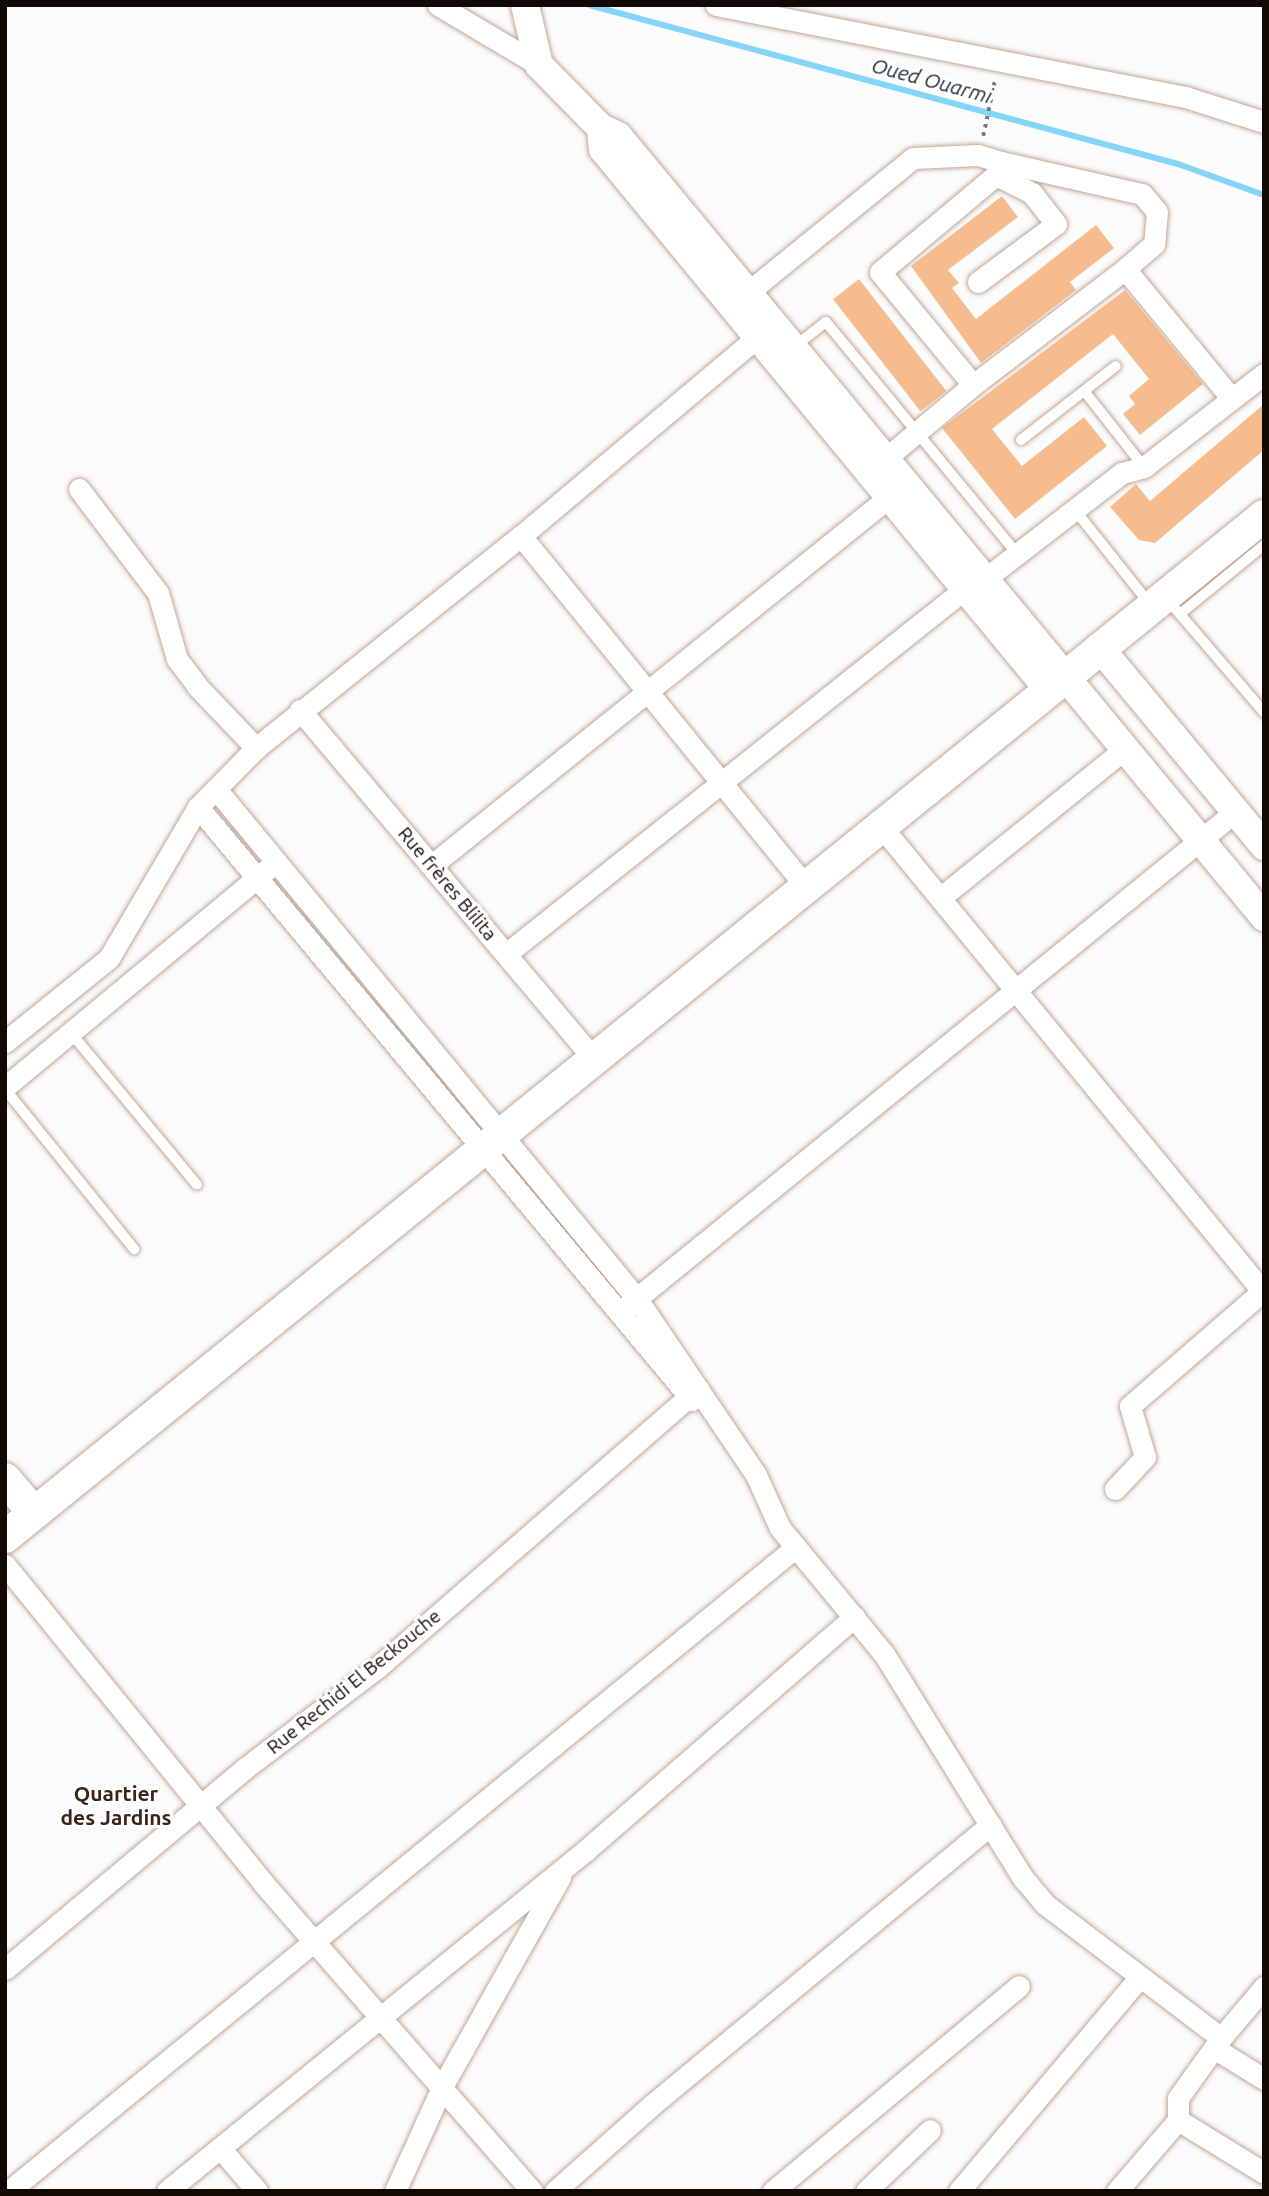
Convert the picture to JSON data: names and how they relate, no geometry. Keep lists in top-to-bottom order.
{
  "streets": {
    "street": ["Rue frères Blilita", "Rue Rechidi El Beckouche"]
  },
  "districts": ["Quartier des Jardins"],
  "water": ["Oued Ouarmi"]
}
